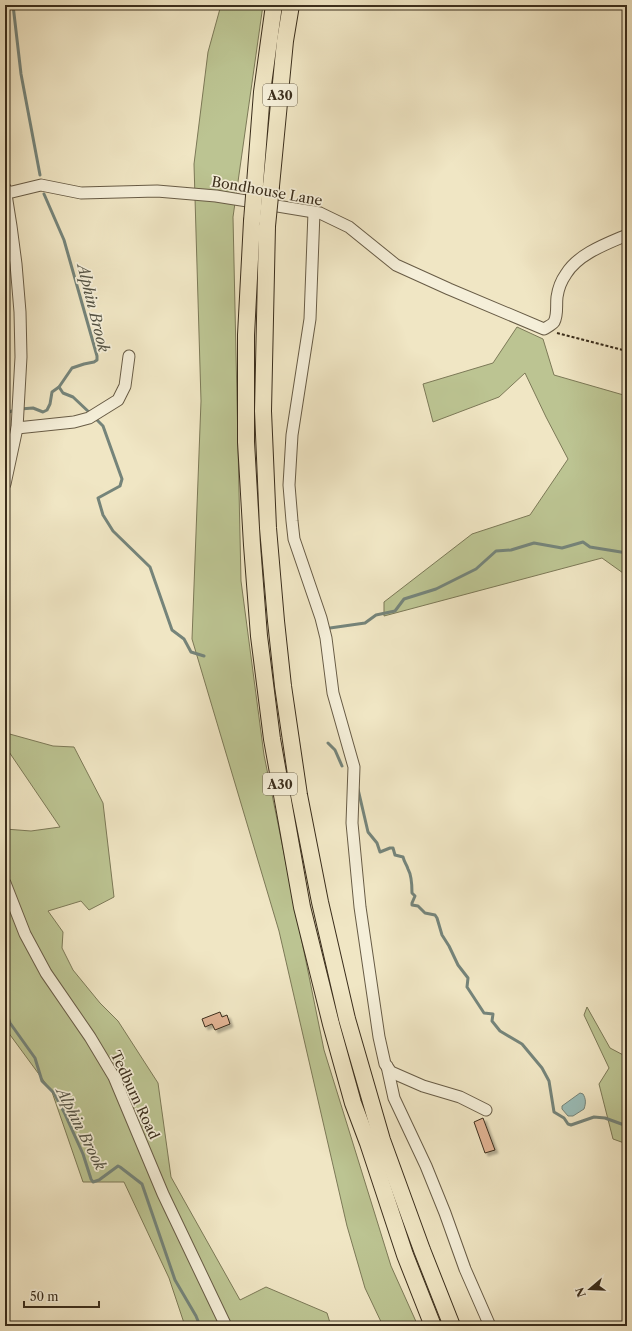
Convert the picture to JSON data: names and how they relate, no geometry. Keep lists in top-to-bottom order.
{
  "streets": {
    "highway": ["A30"],
    "street": ["Bondhouse Lane", "Tedburn Road"]
  },
  "water": ["Alphin Brook"],
  "scale_bar": "50 m",
  "north": "left"
}
